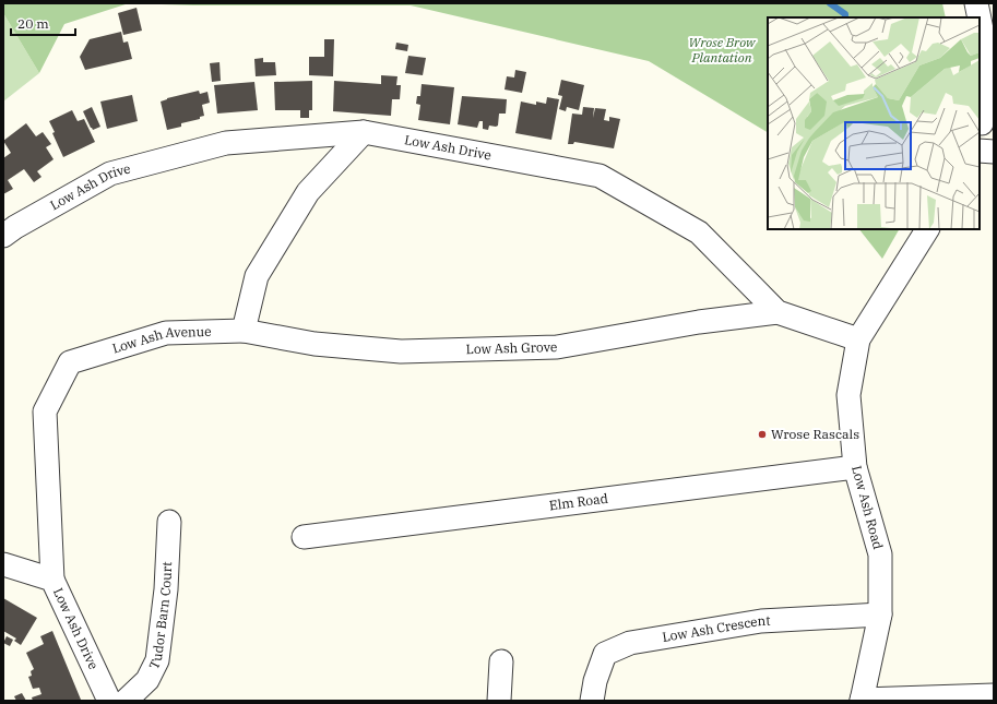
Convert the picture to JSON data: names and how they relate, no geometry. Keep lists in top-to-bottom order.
{
  "streets": {
    "street": [
      "Low Ash Drive",
      "Low Ash Avenue",
      "Low Ash Grove",
      "Elm Road",
      "Low Ash Road",
      "Tudor Barn Court",
      "Low Ash Crescent"
    ]
  },
  "crossings": [
    ["Low Ash Drive", "Low Ash Avenue"],
    ["Low Ash Drive", "Low Ash Grove"],
    ["Low Ash Drive", "Low Ash Road"],
    ["Low Ash Drive", "Tudor Barn Court"],
    ["Low Ash Avenue", "Low Ash Grove"],
    ["Elm Road", "Low Ash Road"],
    ["Low Ash Road", "Low Ash Crescent"]
  ],
  "parks": ["Wrose Brow Plantation"],
  "places": ["Wrose Rascals"],
  "scale_bar": "20 m"
}
